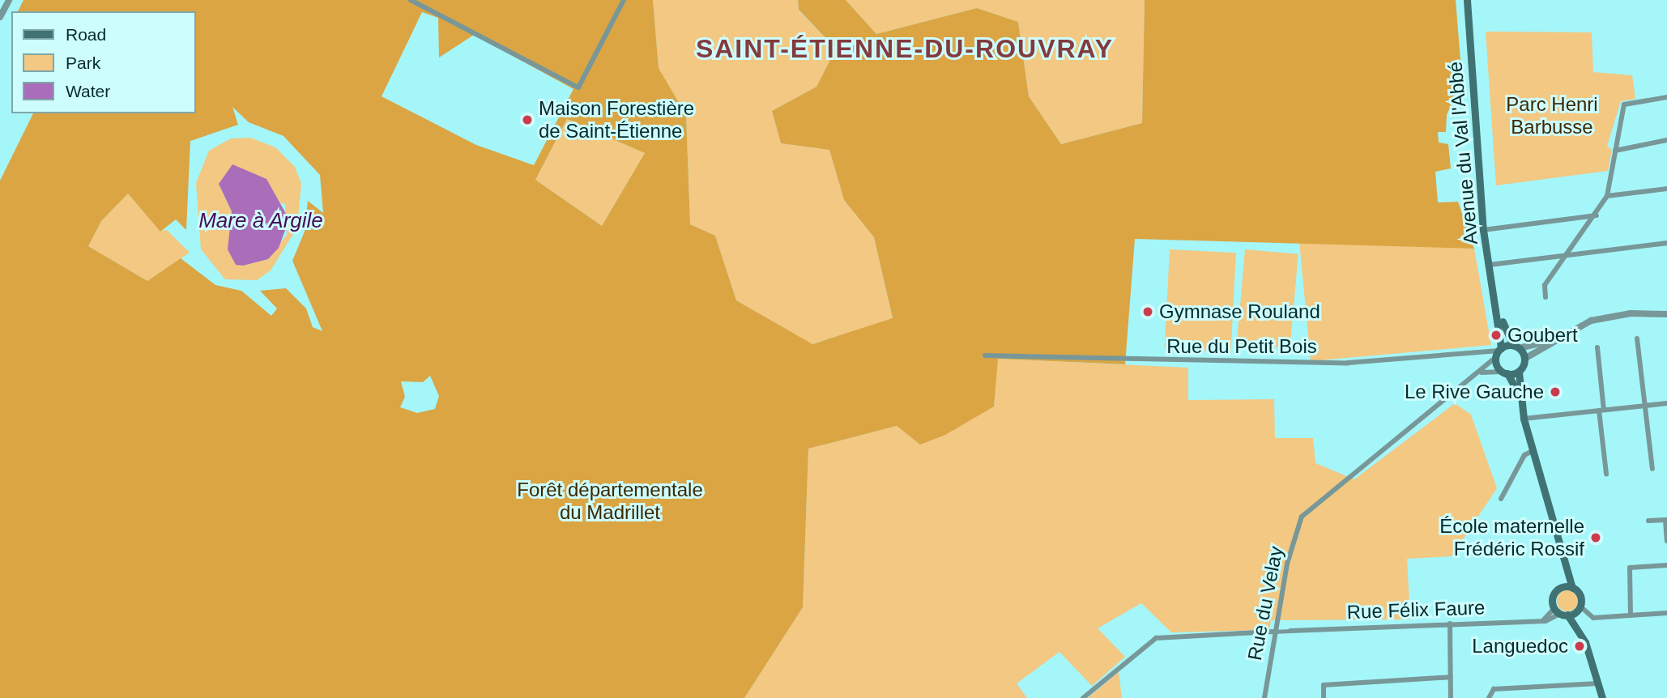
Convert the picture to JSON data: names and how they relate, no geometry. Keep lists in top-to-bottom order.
{
  "streets": {
    "main road": ["Avenue du Val l'Abbé"],
    "street": ["Rue du Petit Bois", "Rue du Velay", "Rue Félix Faure"]
  },
  "crossings": [
    ["Avenue du Val l'Abbé", "Rue du Petit Bois"]
  ],
  "districts": ["SAINT-ÉTIENNE-DU-ROUVRAY"],
  "water": ["Mare à Argile"],
  "parks": ["Parc Henri Barbusse", "Forêt départementale du Madrillet"],
  "places": [
    "Maison Forestière de Saint-Étienne",
    "Gymnase Rouland",
    "Goubert",
    "Le Rive Gauche",
    "École maternelle Frédéric Rossif",
    "Languedoc"
  ],
  "legend": ["Road", "Park", "Water"]
}
